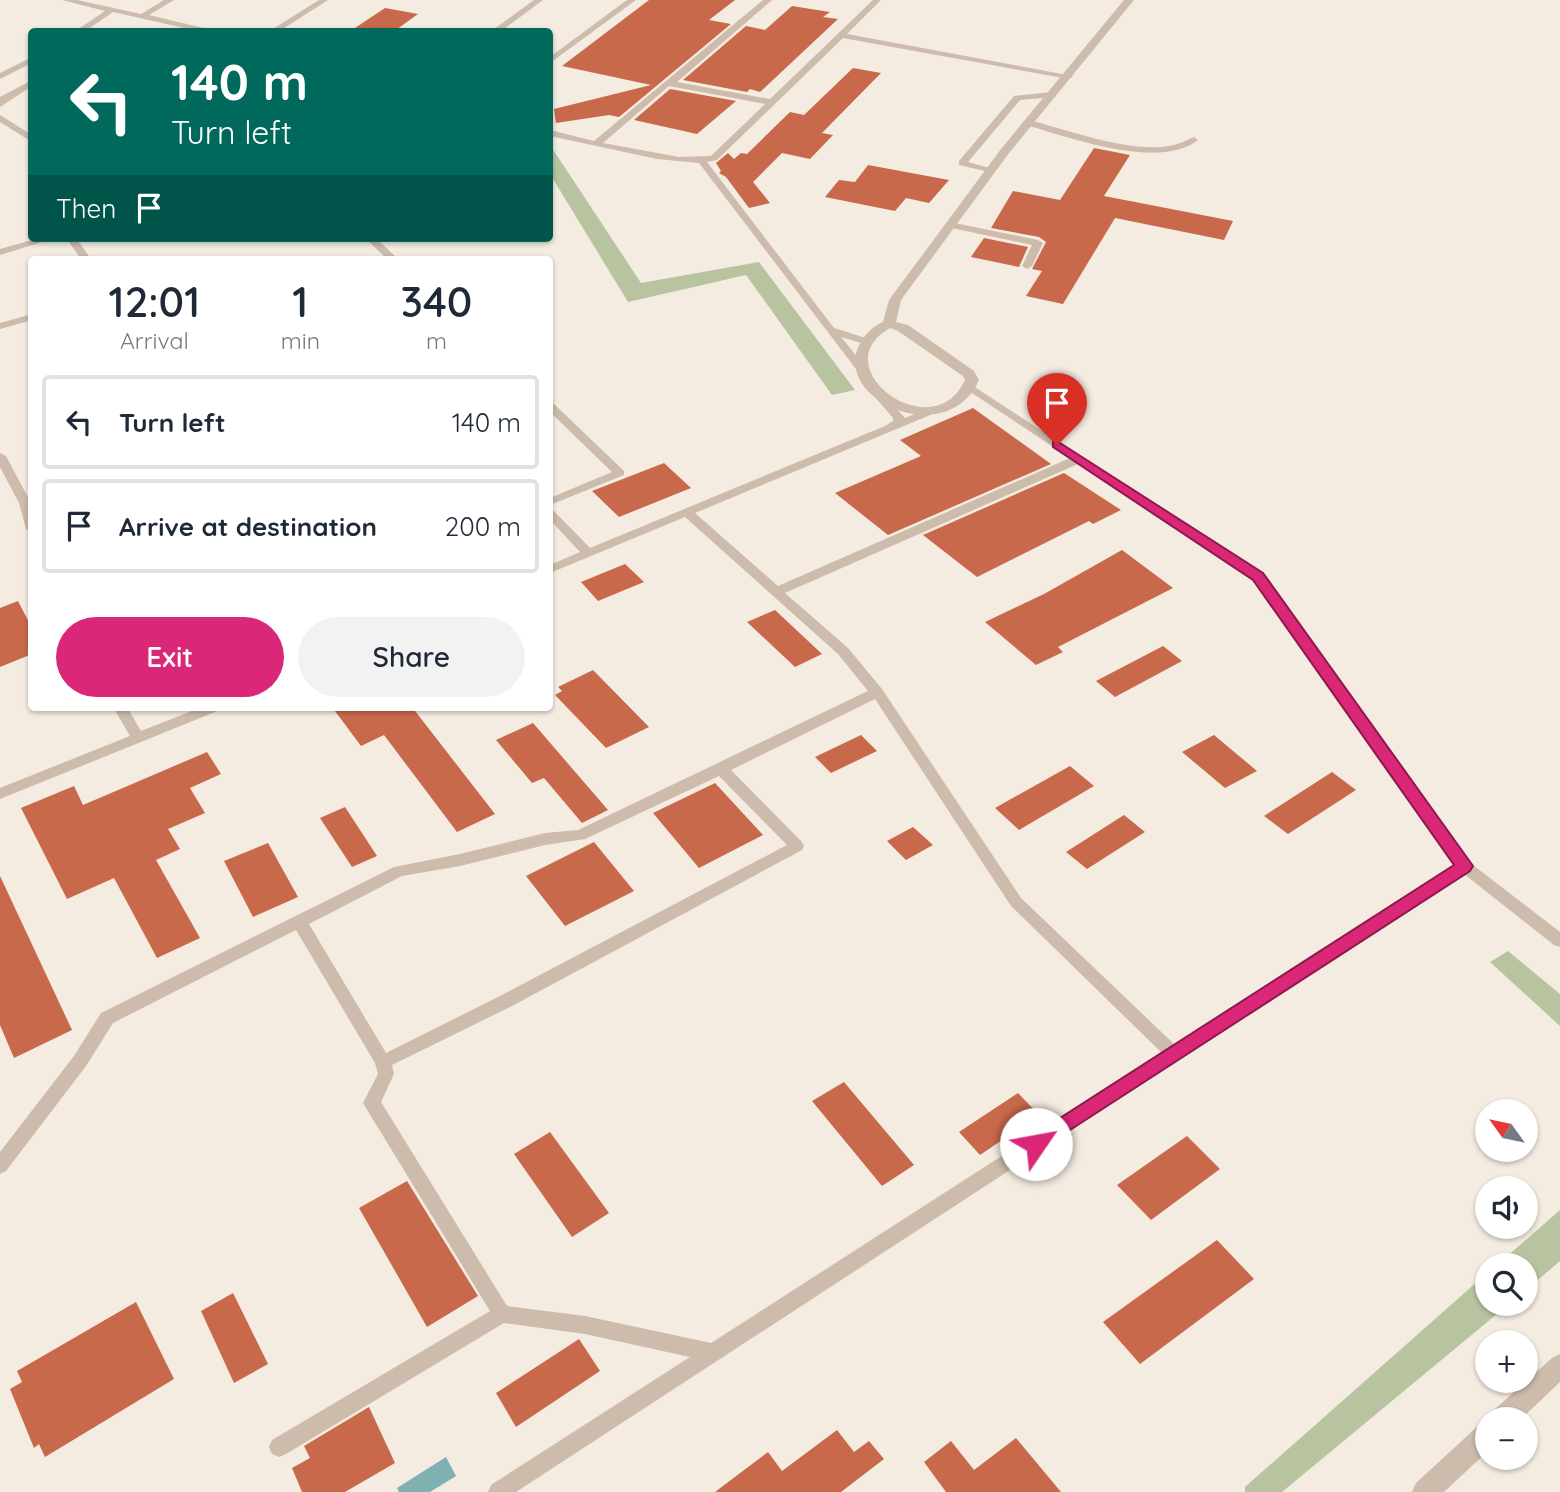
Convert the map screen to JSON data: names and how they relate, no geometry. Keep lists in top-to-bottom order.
{
  "north": "top left",
  "page": {
    "turn": ["140 m", "Turn left"],
    "then": "Then",
    "eta": [
      "12:01",
      "Arrival",
      "1",
      "min",
      "340",
      "m"
    ],
    "list": [
      {
        "name": "Turn left",
        "value": "140 m"
      },
      {
        "name": "Arrive at destination",
        "value": "200 m"
      }
    ],
    "buttons": ["Exit", "Share"],
    "map_buttons": ["+", "−"]
  }
}
